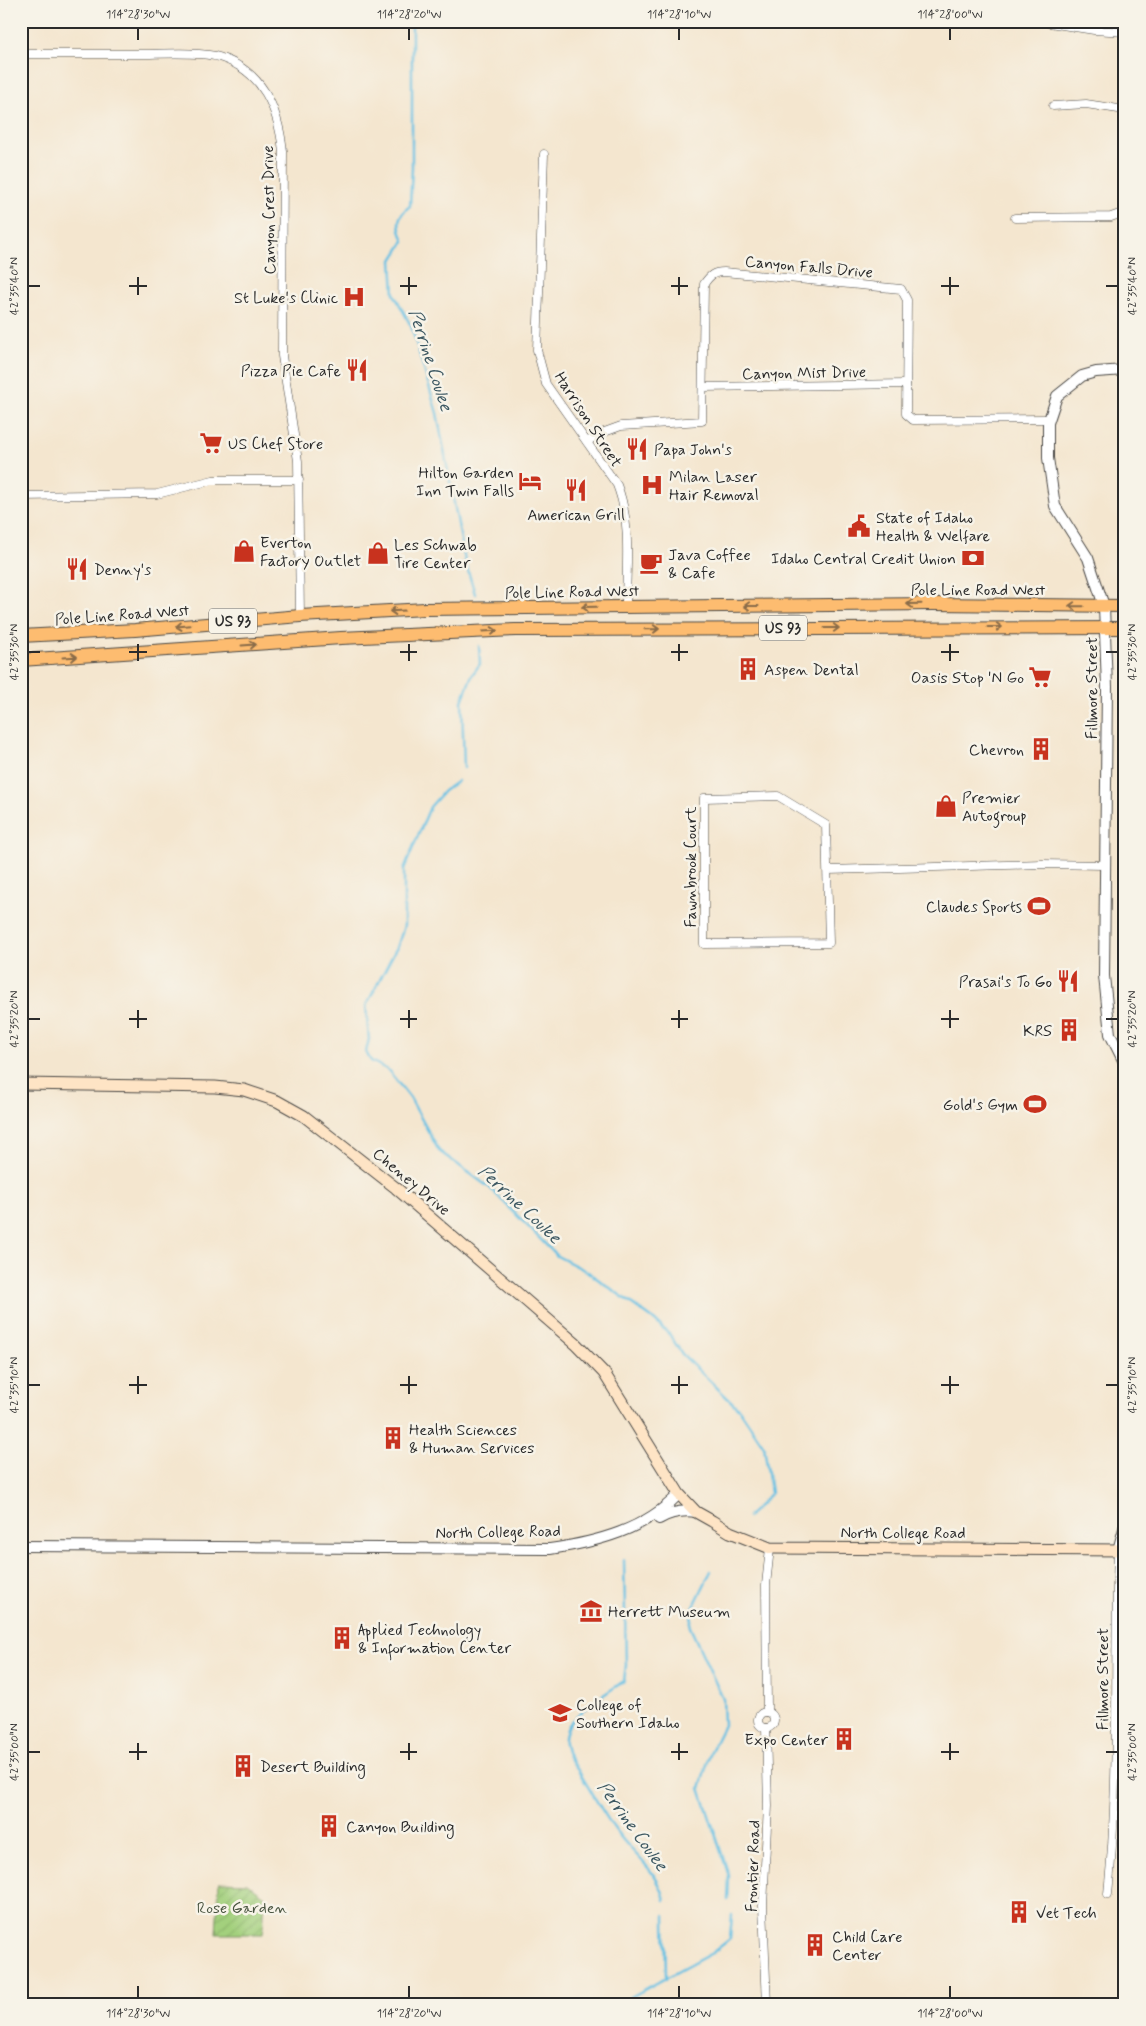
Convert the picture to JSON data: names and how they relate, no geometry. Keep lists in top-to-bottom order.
{
  "streets": {
    "highway": ["Pole Line Road West", "US 93"],
    "main road": ["Cheney Drive", "North College Road"],
    "street": [
      "Canyon Crest Drive",
      "Canyon Falls Drive",
      "Canyon Mist Drive",
      "Harrison Street",
      "Fillmore Street",
      "Fawnbrook Court",
      "Frontier Road"
    ]
  },
  "crossings": [
    ["Canyon Crest Drive", "Pole Line Road West"],
    ["Canyon Falls Drive", "Canyon Mist Drive"],
    ["Canyon Falls Drive", "Harrison Street"],
    ["Canyon Falls Drive", "Fillmore Street"],
    ["Harrison Street", "Pole Line Road West"],
    ["Pole Line Road West", "Fillmore Street"],
    ["US 93", "Fillmore Street"],
    ["Fillmore Street", "North College Road"],
    ["Cheney Drive", "North College Road"],
    ["North College Road", "Frontier Road"]
  ],
  "water": ["Perrine Coulee"],
  "parks": ["Rose Garden"],
  "places": {
    "hospital": ["St Luke's Clinic", "Milan Laser Hair Removal"],
    "restaurant": [
      "Pizza Pie Cafe",
      "Papa John's",
      "American Grill",
      "Denny's",
      "Prasai's To Go"
    ],
    "supermarket": ["US Chef Store", "Oasis Stop 'N Go"],
    "hotel": ["Hilton Garden Inn Twin Falls"],
    "public building": ["State of Idaho Health & Welfare"],
    "shop": ["Everton Factory Outlet", "Les Schwab Tire Center", "Premier Autogroup"],
    "bank": ["Idaho Central Credit Union"],
    "cafe": ["Java Coffee & Cafe"],
    "building": [
      "Aspen Dental",
      "Chevron",
      "KRS",
      "Health Sciences & Human Services",
      "Applied Technology & Information Center",
      "Expo Center",
      "Desert Building",
      "Canyon Building",
      "Vet Tech",
      "Child Care Center"
    ],
    "sports": ["Claudes Sports", "Gold's Gym"],
    "museum": ["Herrett Museum"],
    "school or university": ["College of Southern Idaho"]
  },
  "coordinates": [
    "114°28'30\"W",
    "114°28'20\"W",
    "114°28'10\"W",
    "114°28'00\"W",
    "42°35'40\"N",
    "42°35'30\"N",
    "42°35'20\"N",
    "42°35'10\"N",
    "42°35'00\"N"
  ]
}
